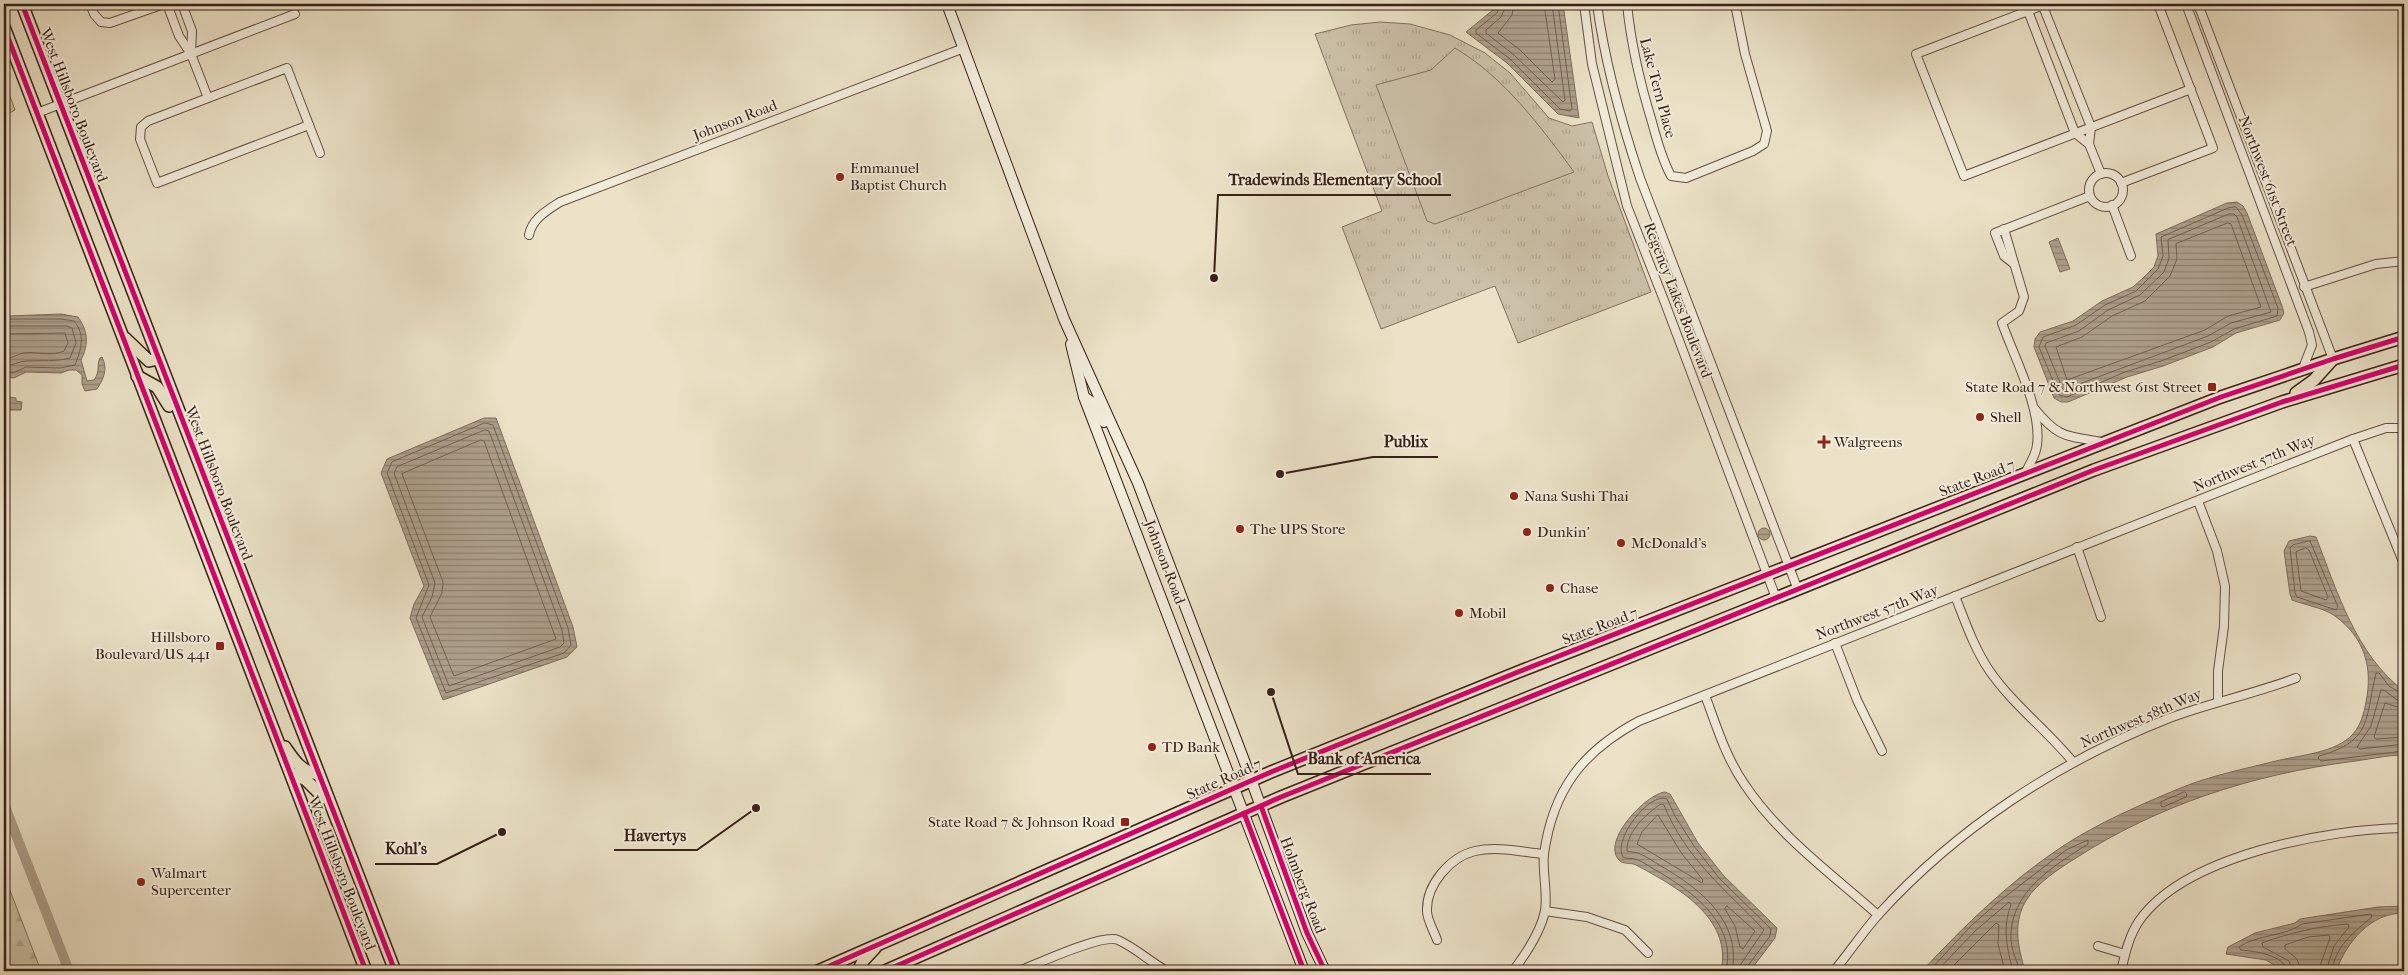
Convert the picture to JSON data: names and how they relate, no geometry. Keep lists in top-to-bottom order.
{
  "streets": {
    "main road": ["West Hillsboro Boulevard", "State Road 7"],
    "street": [
      "Lake Tern Place",
      "Johnson Road",
      "Northwest 61st Street",
      "Regency Lakes Boulevard",
      "Northwest 57th Way",
      "Northwest 58th Way",
      "Holmberg Road"
    ]
  },
  "crossings": [
    ["Johnson Road", "State Road 7"],
    ["Johnson Road", "Holmberg Road"],
    ["Northwest 61st Street", "State Road 7"],
    ["Regency Lakes Boulevard", "State Road 7"]
  ],
  "places": {
    "other": [
      "Emmanuel Baptist Church",
      "Tradewinds Elementary School",
      "Shell",
      "Publix",
      "Nana Sushi Thai",
      "The UPS Store",
      "Dunkin'",
      "McDonald's",
      "Chase",
      "Mobil",
      "Bank of America",
      "TD Bank",
      "Havertys",
      "Kohl's",
      "Walmart Supercenter"
    ],
    "transit": ["State Road 7 & Northwest 61st Street", "Hillsboro Boulevard/US 441", "State Road 7 & Johnson Road"],
    "health": ["Walgreens"]
  }
}
